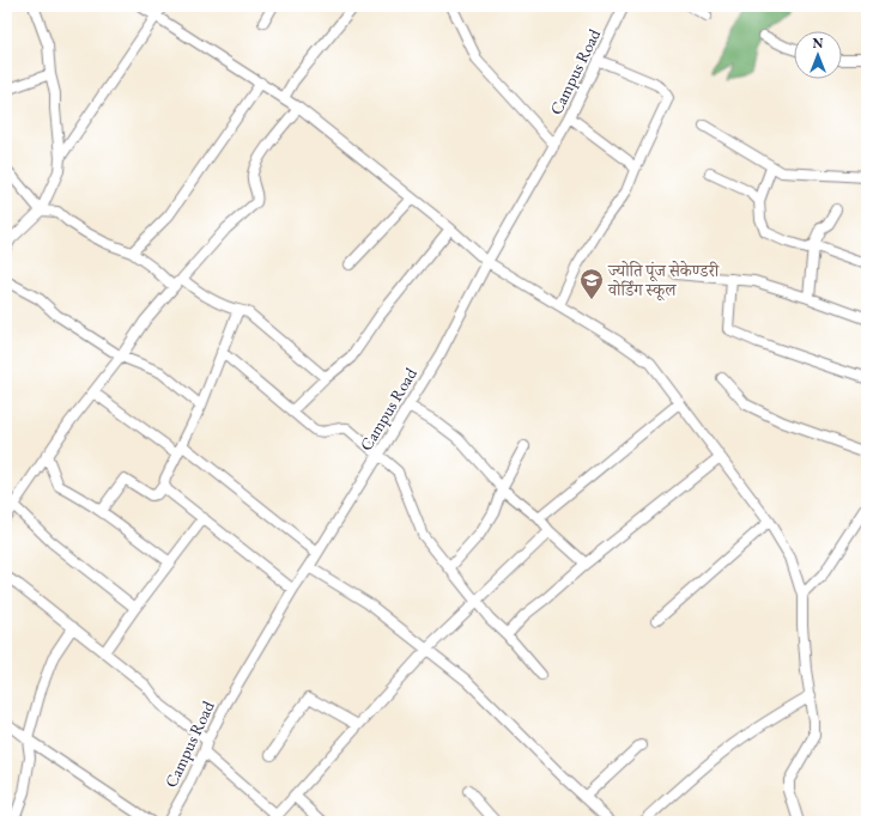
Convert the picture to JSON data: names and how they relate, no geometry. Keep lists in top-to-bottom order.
{
  "streets": {
    "street": ["Campus Road"]
  },
  "places": {
    "school or university": ["ज्योति पूंज सेकेण्डरी वोर्डिंग स्कूल"]
  },
  "north": "top"
}
